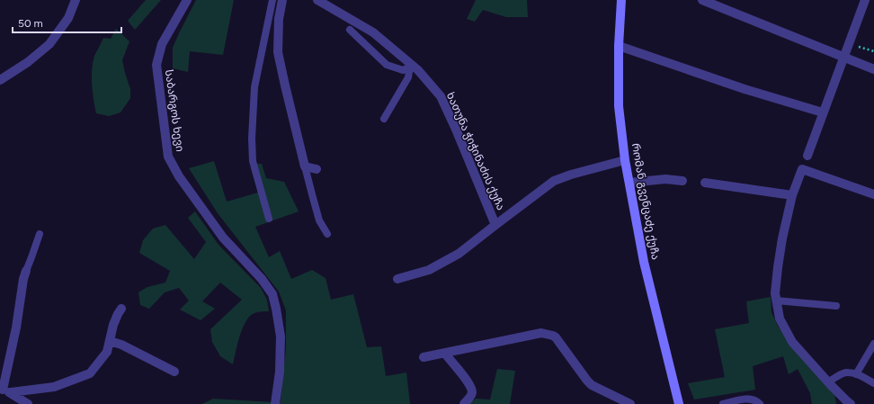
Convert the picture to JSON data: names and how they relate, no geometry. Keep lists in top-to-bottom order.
{
  "streets": {
    "street": ["საბარგოს ხევი", "ხათუნა ჭიჭინაძის ქუჩა", "რომან გვენცაძე ქუჩა"]
  },
  "crossings": [
    ["ხათუნა ჭიჭინაძის ქუჩა", "რომან გვენცაძე ქუჩა"]
  ],
  "scale_bar": "50 m"
}
